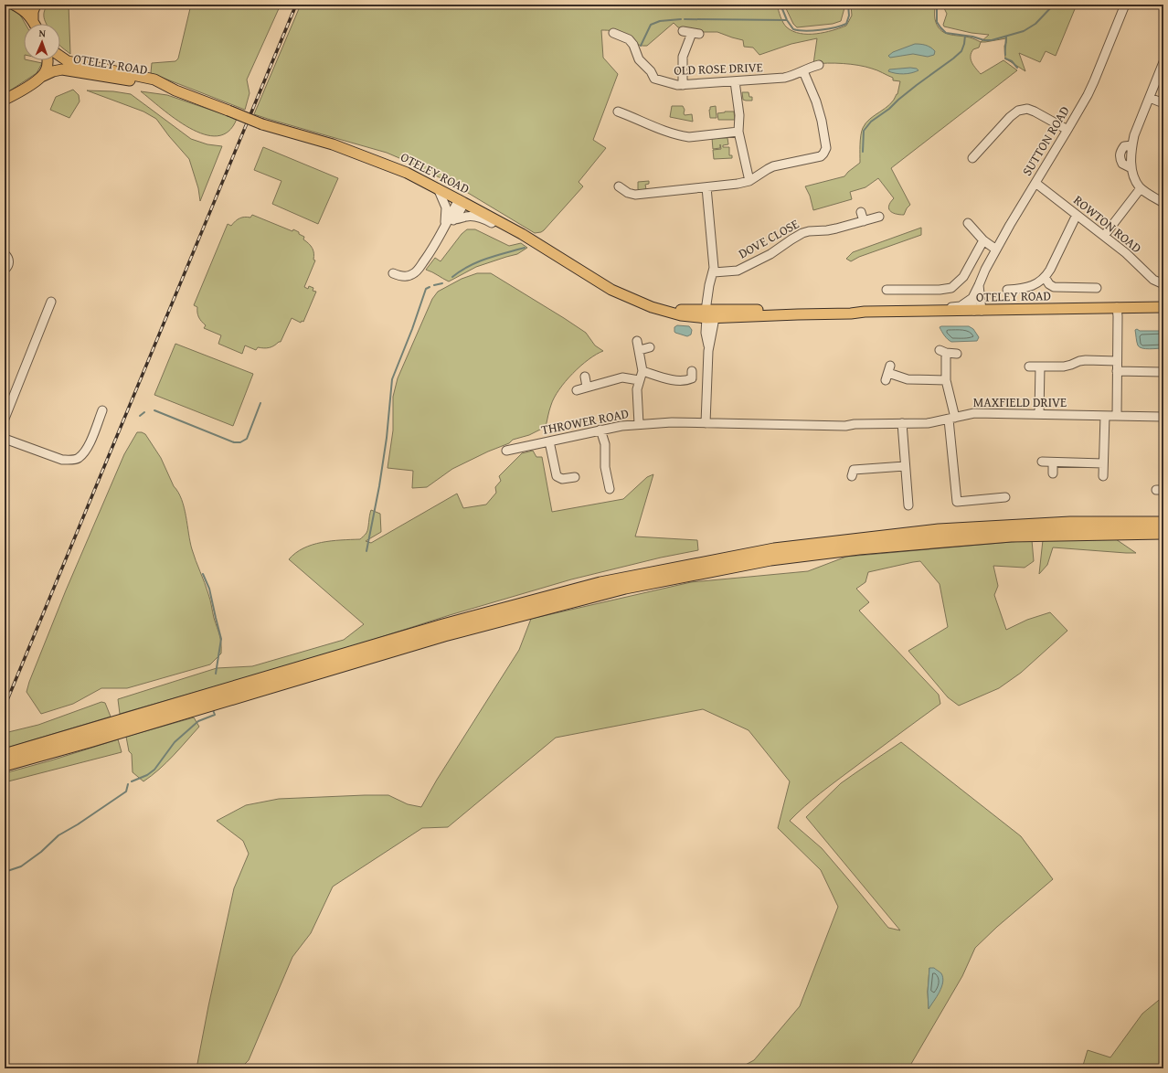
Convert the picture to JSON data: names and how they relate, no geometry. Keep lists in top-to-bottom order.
{
  "streets": {
    "main road": ["OTELEY ROAD"],
    "street": [
      "OLD ROSE DRIVE",
      "SUTTON ROAD",
      "ROWTON ROAD",
      "DOVE CLOSE",
      "MAXFIELD DRIVE",
      "THROWER ROAD"
    ]
  },
  "crossings": [
    ["OTELEY ROAD", "SUTTON ROAD"],
    ["SUTTON ROAD", "ROWTON ROAD"],
    ["MAXFIELD DRIVE", "THROWER ROAD"]
  ],
  "north": "top"
}
